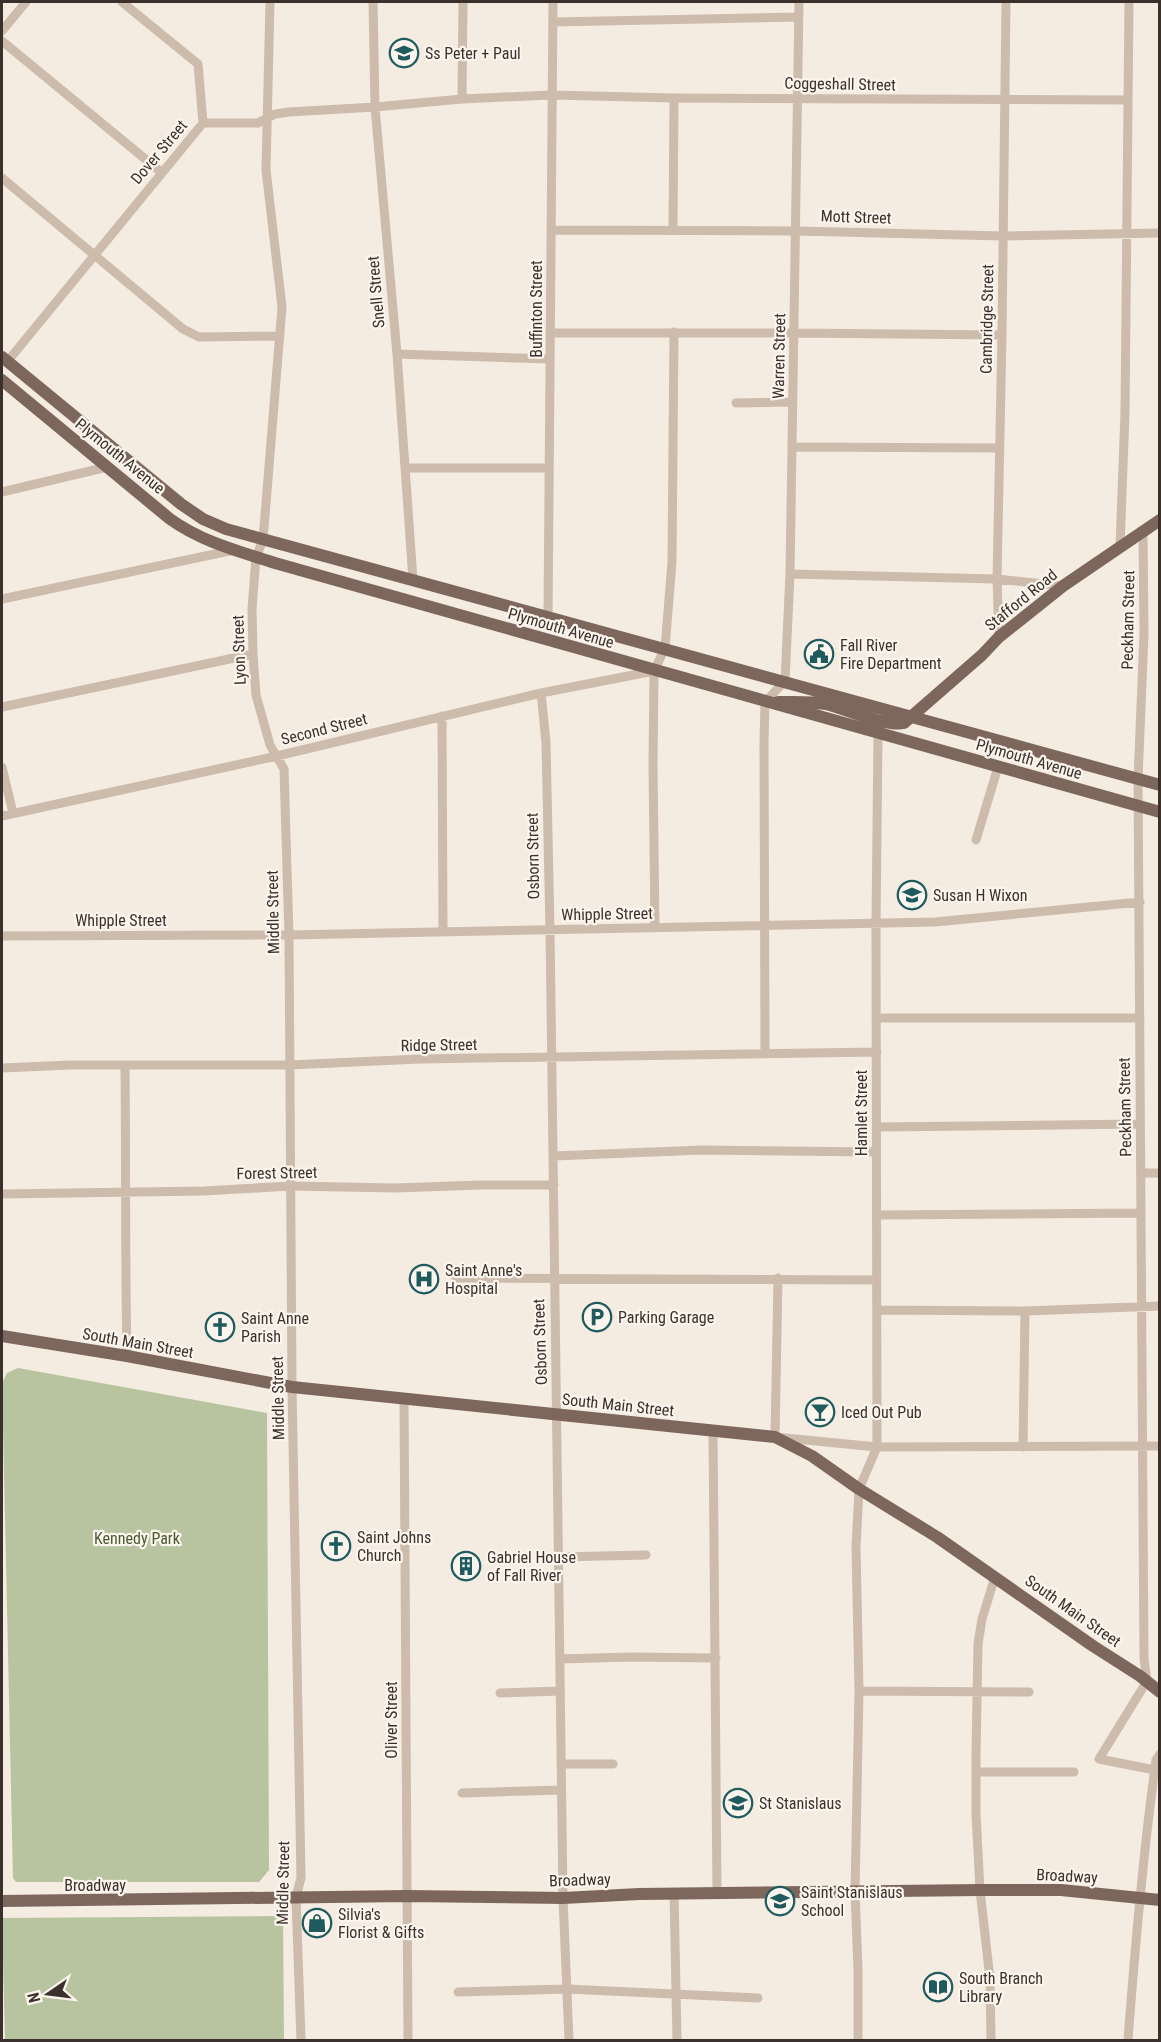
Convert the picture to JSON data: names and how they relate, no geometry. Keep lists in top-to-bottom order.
{
  "streets": {
    "main road": [
      "Plymouth Avenue",
      "Stafford Road",
      "South Main Street",
      "Broadway"
    ],
    "street": [
      "Coggeshall Street",
      "Dover Street",
      "Mott Street",
      "Snell Street",
      "Buffinton Street",
      "Cambridge Street",
      "Warren Street",
      "Peckham Street",
      "Lyon Street",
      "Second Street",
      "Osborn Street",
      "Middle Street",
      "Whipple Street",
      "Ridge Street",
      "Hamlet Street",
      "Forest Street",
      "Oliver Street"
    ]
  },
  "crossings": [
    ["Coggeshall Street", "Dover Street"],
    ["Coggeshall Street", "Buffinton Street"],
    ["Coggeshall Street", "Cambridge Street"],
    ["Coggeshall Street", "Warren Street"],
    ["Dover Street", "Snell Street"],
    ["Dover Street", "Buffinton Street"],
    ["Dover Street", "Plymouth Avenue"],
    ["Mott Street", "Buffinton Street"],
    ["Mott Street", "Cambridge Street"],
    ["Mott Street", "Warren Street"],
    ["Snell Street", "Plymouth Avenue"],
    ["Buffinton Street", "Plymouth Avenue"],
    ["Cambridge Street", "Stafford Road"],
    ["Warren Street", "Plymouth Avenue"],
    ["Plymouth Avenue", "Stafford Road"],
    ["Plymouth Avenue", "Peckham Street"],
    ["Plymouth Avenue", "Lyon Street"],
    ["Plymouth Avenue", "Second Street"],
    ["Plymouth Avenue", "Hamlet Street"],
    ["Stafford Road", "Peckham Street"],
    ["Peckham Street", "Whipple Street"],
    ["Peckham Street", "South Main Street"],
    ["Lyon Street", "Second Street"],
    ["Lyon Street", "Middle Street"],
    ["Second Street", "Osborn Street"],
    ["Second Street", "Middle Street"],
    ["Osborn Street", "Whipple Street"],
    ["Osborn Street", "Ridge Street"],
    ["Osborn Street", "Forest Street"],
    ["Osborn Street", "South Main Street"],
    ["Osborn Street", "Broadway"],
    ["Middle Street", "Whipple Street"],
    ["Middle Street", "Ridge Street"],
    ["Middle Street", "Forest Street"],
    ["Middle Street", "South Main Street"],
    ["Middle Street", "Broadway"],
    ["Whipple Street", "Hamlet Street"],
    ["Ridge Street", "Hamlet Street"],
    ["Hamlet Street", "South Main Street"],
    ["South Main Street", "Oliver Street"],
    ["Oliver Street", "Broadway"]
  ],
  "parks": ["Kennedy Park"],
  "places": {
    "school or university": [
      "Ss Peter + Paul",
      "Susan H Wixon",
      "St Stanislaus",
      "Saint Stanislaus School"
    ],
    "public building": ["Fall River Fire Department"],
    "hospital": ["Saint Anne's Hospital"],
    "parking": ["Parking Garage"],
    "church": ["Saint Anne Parish", "Saint Johns Church"],
    "bar": ["Iced Out Pub"],
    "building": ["Gabriel House of Fall River"],
    "shop": ["Silvia's Florist & Gifts"],
    "library": ["South Branch Library"]
  },
  "north": "left"
}
